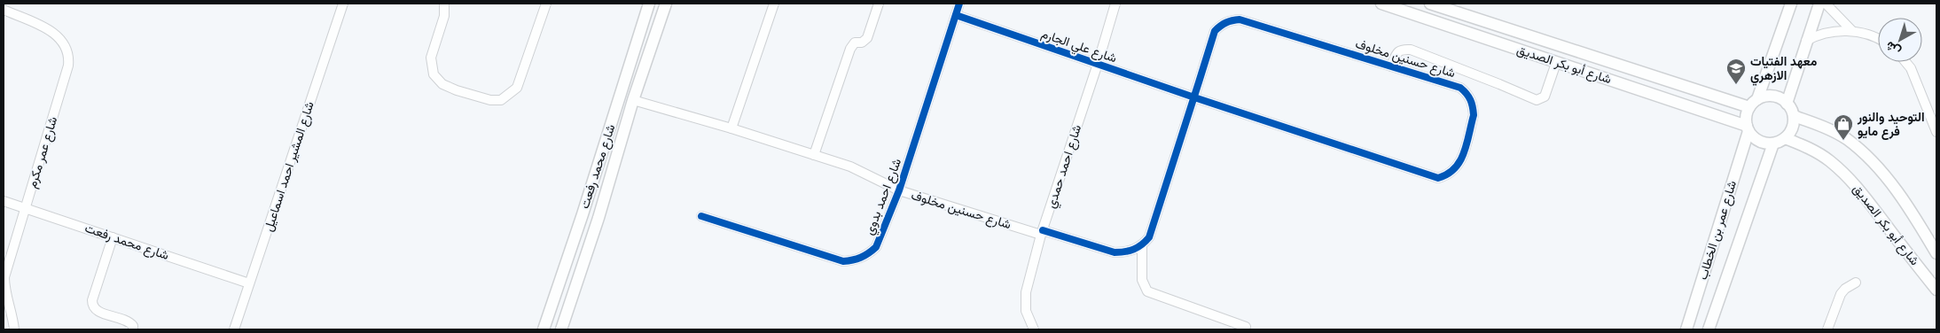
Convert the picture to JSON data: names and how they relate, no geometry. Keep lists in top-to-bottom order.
{
  "streets": {
    "street": [
      "شارع علي الجارم",
      "شارع حسنين مخلوف",
      "شارع أبو بكر الصديق",
      "شارع عمر مكرم",
      "شارع المشير احمد اسماعيل",
      "شارع محمد رفعت",
      "شارع احمد حمدي",
      "شارع احمد بدوي",
      "شارع عمر بن الخطاب"
    ]
  },
  "crossings": [
    ["شارع علي الجارم", "شارع حسنين مخلوف"],
    ["شارع علي الجارم", "شارع احمد حمدي"],
    ["شارع علي الجارم", "شارع احمد بدوي"],
    ["شارع حسنين مخلوف", "شارع محمد رفعت"],
    ["شارع حسنين مخلوف", "شارع احمد حمدي"],
    ["شارع حسنين مخلوف", "شارع احمد بدوي"],
    ["شارع أبو بكر الصديق", "شارع عمر بن الخطاب"],
    ["شارع عمر مكرم", "شارع محمد رفعت"],
    ["شارع المشير احمد اسماعيل", "شارع محمد رفعت"]
  ],
  "places": {
    "school or university": ["معهد الفتيات الازهري"],
    "shop": ["التوحيد والنور فرع مايو"]
  },
  "north": "bottom left"
}
